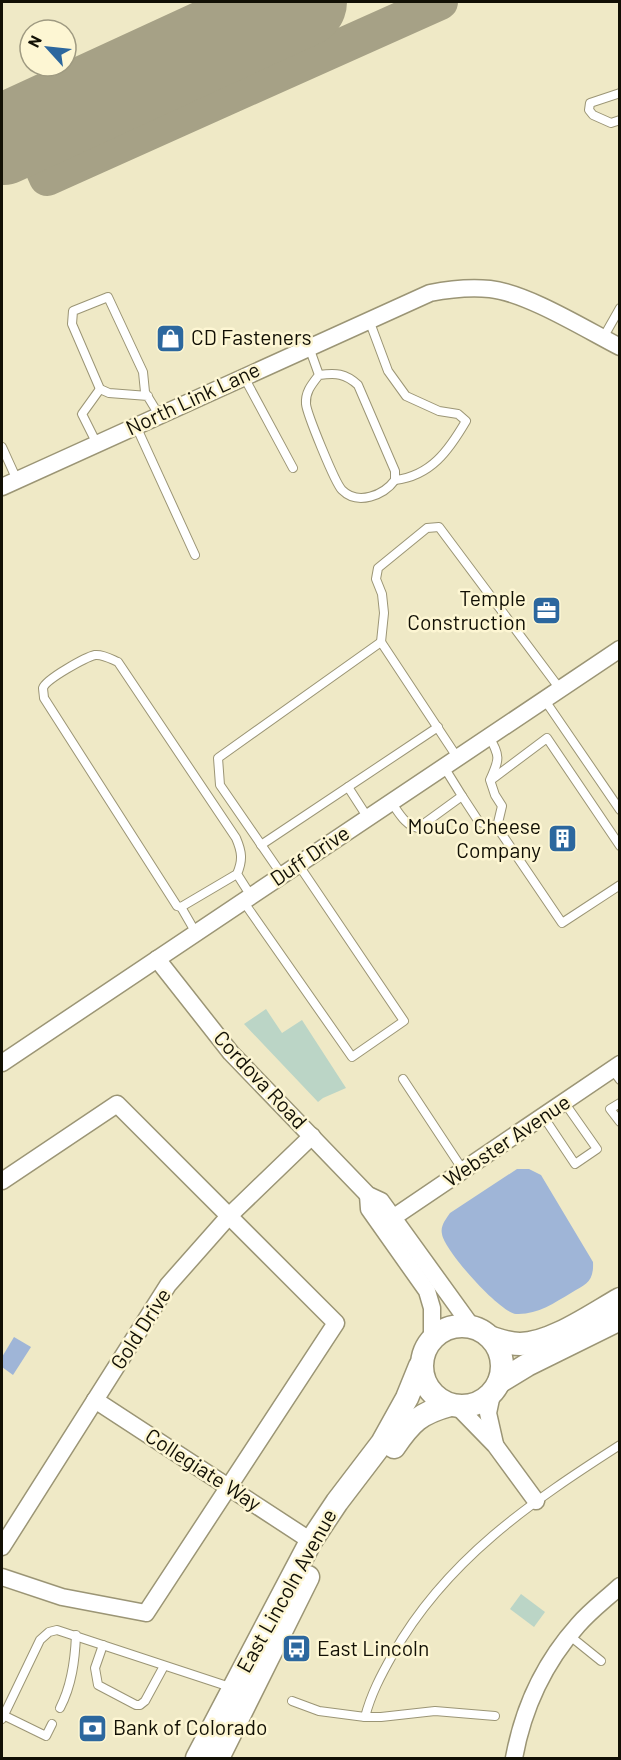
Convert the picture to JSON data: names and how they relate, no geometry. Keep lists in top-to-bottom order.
{
  "streets": {
    "street": [
      "North Link Lane",
      "Duff Drive",
      "Cordova Road",
      "Webster Avenue",
      "Gold Drive",
      "Collegiate Way",
      "East Lincoln Avenue"
    ]
  },
  "crossings": [
    ["Duff Drive", "Cordova Road"],
    ["Cordova Road", "Webster Avenue"],
    ["Cordova Road", "Gold Drive"],
    ["Cordova Road", "East Lincoln Avenue"],
    ["Gold Drive", "Collegiate Way"],
    ["Collegiate Way", "East Lincoln Avenue"]
  ],
  "places": {
    "shop": ["CD Fasteners"],
    "office": ["Temple Construction"],
    "building": ["MouCo Cheese Company"],
    "bus stop": ["East Lincoln"],
    "bank": ["Bank of Colorado"]
  },
  "north": "top left"
}
